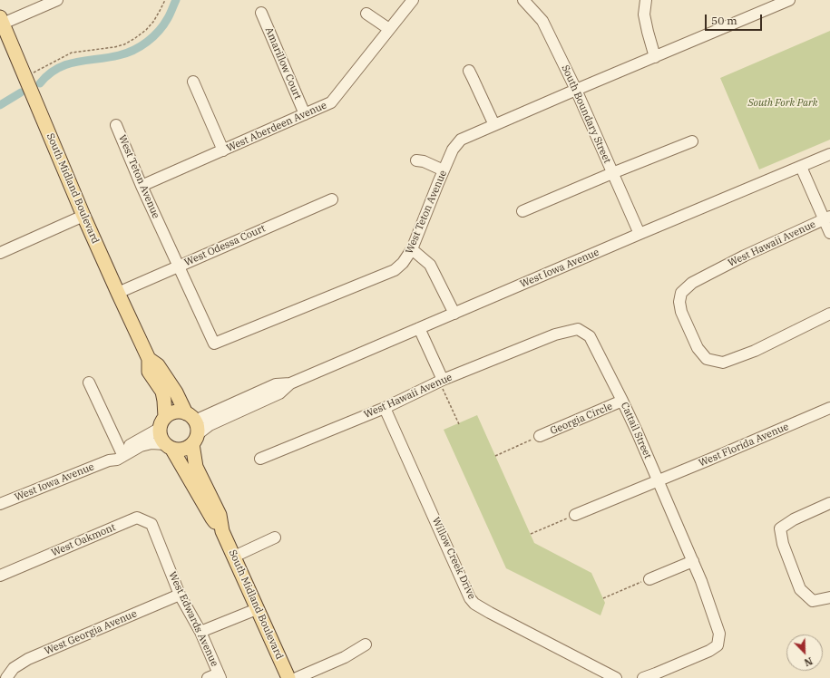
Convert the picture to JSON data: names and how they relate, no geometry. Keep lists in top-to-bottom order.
{
  "streets": {
    "main road": ["South Midland Boulevard"],
    "street": [
      "Amarillow Court",
      "South Boundary Street",
      "West Aberdeen Avenue",
      "West Teton Avenue",
      "West Hawaii Avenue",
      "West Odessa Court",
      "West Iowa Avenue",
      "Georgia Circle",
      "Cattail Street",
      "West Florida Avenue",
      "West Oakmont",
      "Willow Creek Drive",
      "West Edwards Avenue",
      "West Georgia Avenue"
    ]
  },
  "crossings": [
    ["Amarillow Court", "West Aberdeen Avenue"],
    ["South Boundary Street", "West Teton Avenue"],
    ["South Boundary Street", "West Iowa Avenue"],
    ["West Aberdeen Avenue", "West Teton Avenue"],
    ["West Teton Avenue", "West Odessa Court"],
    ["South Midland Boulevard", "West Odessa Court"],
    ["South Midland Boulevard", "West Iowa Avenue"],
    ["West Hawaii Avenue", "Cattail Street"],
    ["West Hawaii Avenue", "Willow Creek Drive"],
    ["Georgia Circle", "Cattail Street"],
    ["Cattail Street", "West Florida Avenue"],
    ["West Oakmont", "West Edwards Avenue"],
    ["West Edwards Avenue", "West Georgia Avenue"]
  ],
  "parks": ["South Fork Park"],
  "scale_bar": "50 m",
  "north": "bottom right"
}
